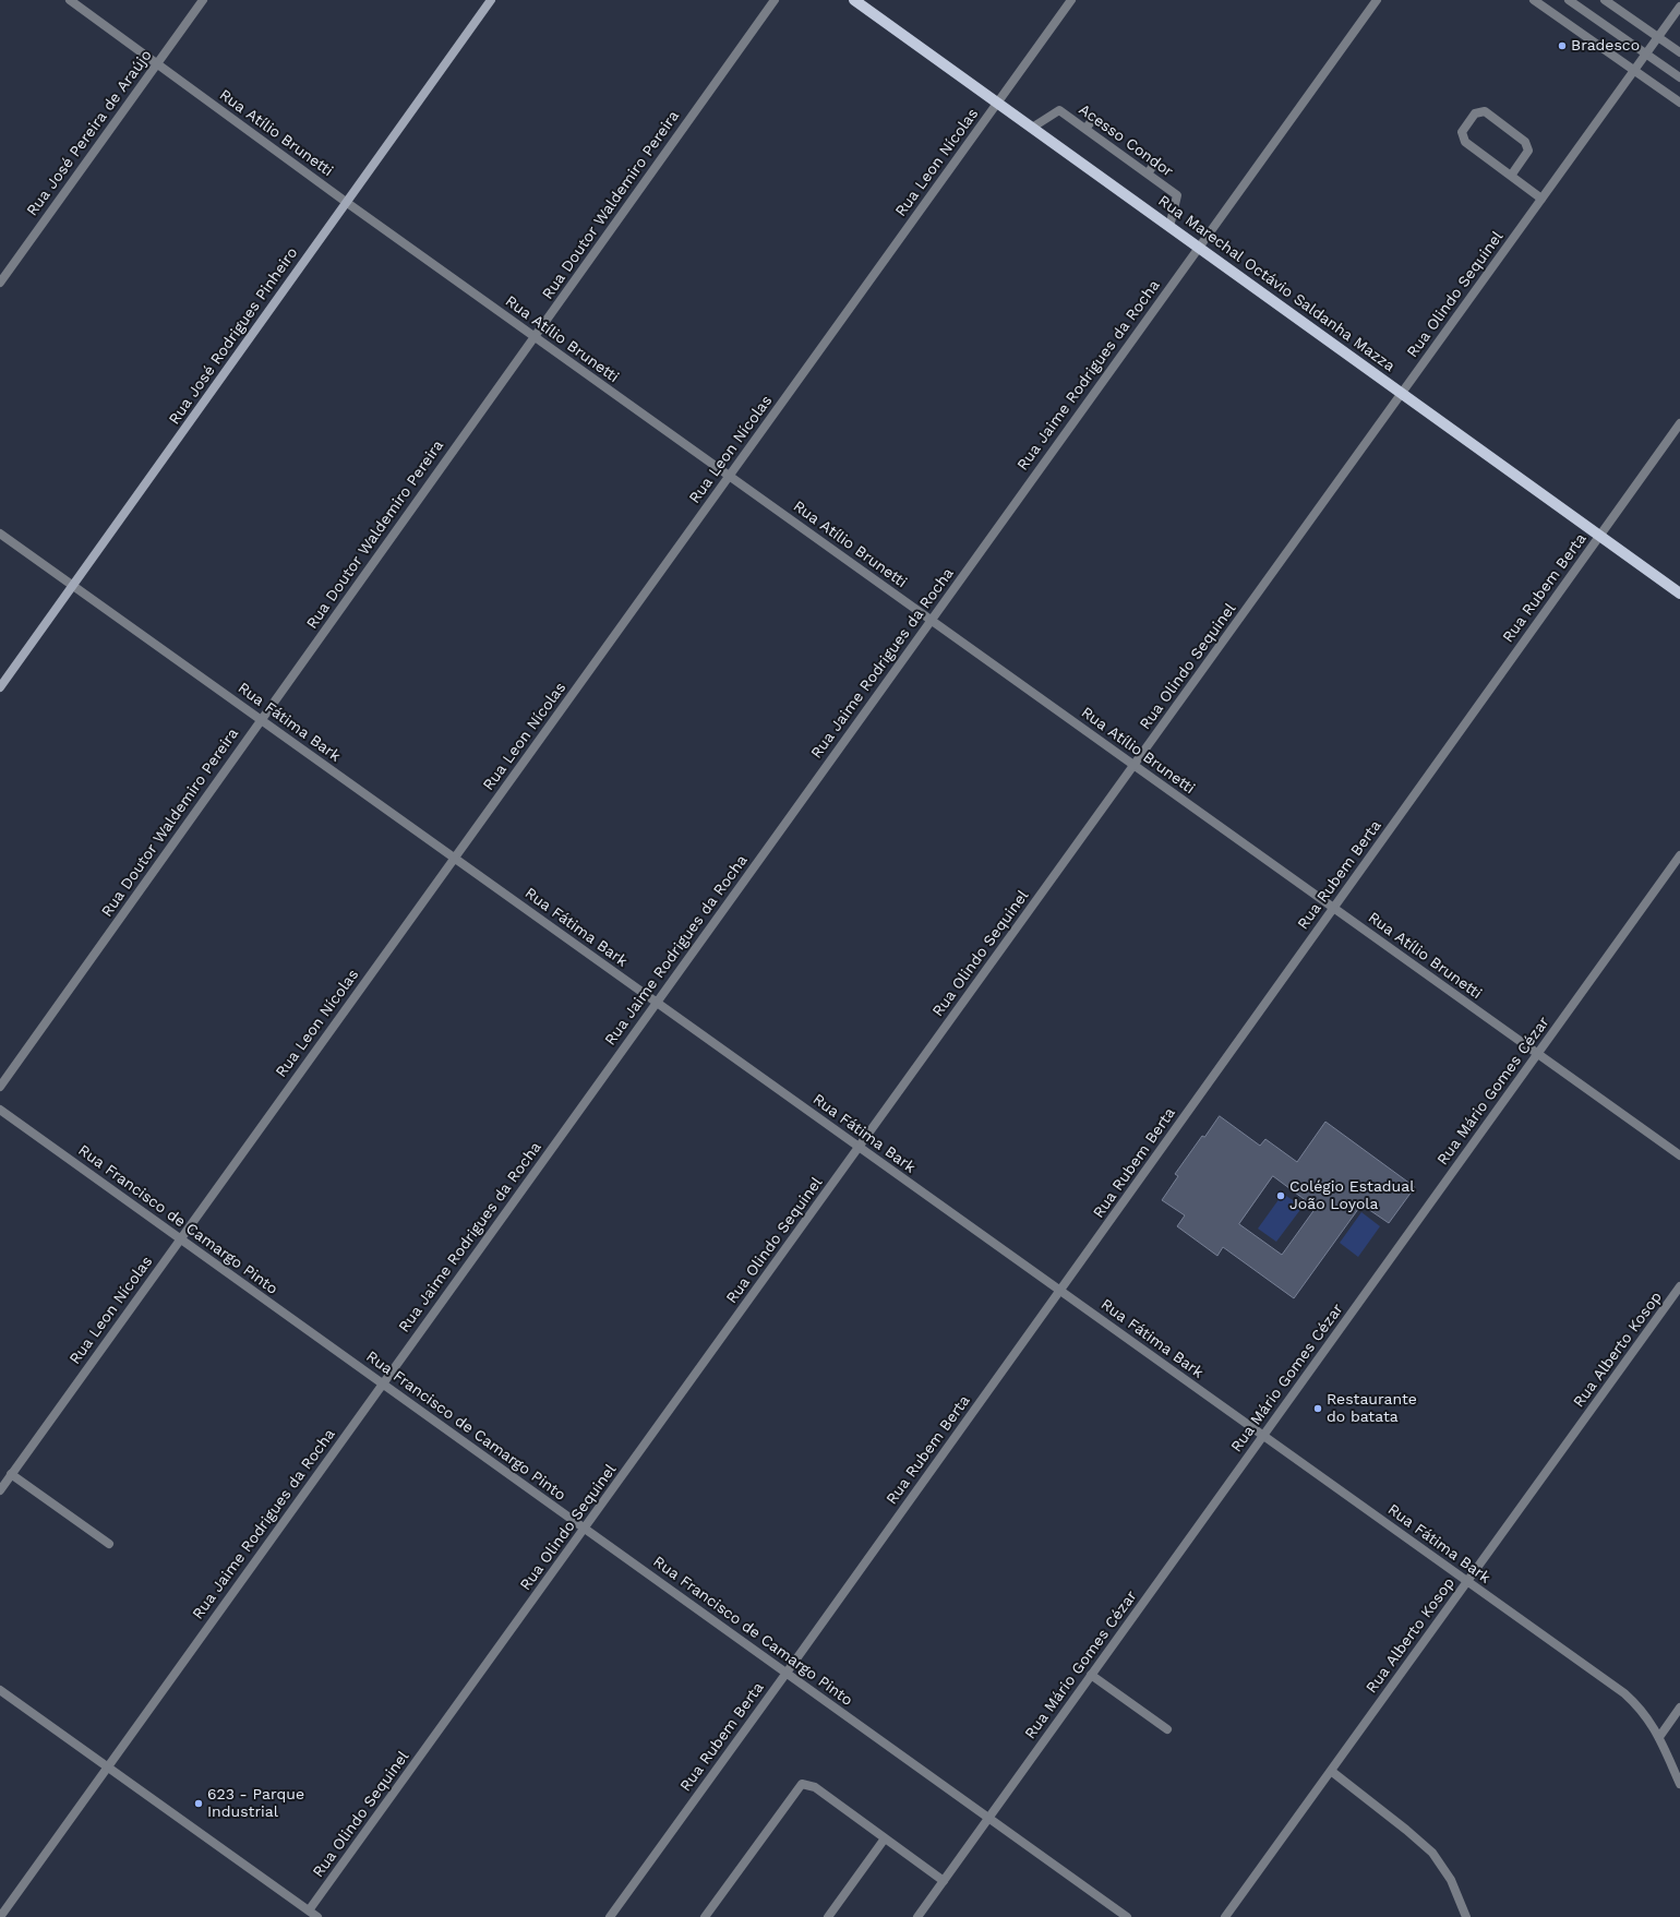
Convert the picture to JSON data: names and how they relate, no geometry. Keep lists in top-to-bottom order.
{
  "streets": {
    "main road": ["Rua Marechal Octávio Saldanha Mazza", "Rua José Rodrigues Pinheiro"],
    "street": [
      "Rua José Pereira de Araújo",
      "Rua Atílio Brunetti",
      "Acesso Condor",
      "Rua Leon Nícolas",
      "Rua Doutor Waldemiro Pereira",
      "Rua Olindo Sequinel",
      "Rua Jaime Rodrigues da Rocha",
      "Rua Rubem Berta",
      "Rua Fátima Bark",
      "Rua Mário Gomes Cézar",
      "Rua Francisco de Camargo Pinto",
      "Rua Alberto Kosop"
    ]
  },
  "crossings": [
    ["Rua José Pereira de Araújo", "Rua Atílio Brunetti"],
    ["Rua Atílio Brunetti", "Rua Leon Nícolas"],
    ["Rua Atílio Brunetti", "Rua Doutor Waldemiro Pereira"],
    ["Rua Atílio Brunetti", "Rua Olindo Sequinel"],
    ["Rua Atílio Brunetti", "Rua José Rodrigues Pinheiro"],
    ["Rua Atílio Brunetti", "Rua Jaime Rodrigues da Rocha"],
    ["Rua Atílio Brunetti", "Rua Rubem Berta"],
    ["Rua Atílio Brunetti", "Rua Mário Gomes Cézar"],
    ["Acesso Condor", "Rua Marechal Octávio Saldanha Mazza"],
    ["Rua Leon Nícolas", "Rua Marechal Octávio Saldanha Mazza"],
    ["Rua Leon Nícolas", "Rua Fátima Bark"],
    ["Rua Leon Nícolas", "Rua Francisco de Camargo Pinto"],
    ["Rua Doutor Waldemiro Pereira", "Rua Fátima Bark"],
    ["Rua Marechal Octávio Saldanha Mazza", "Rua Olindo Sequinel"],
    ["Rua Marechal Octávio Saldanha Mazza", "Rua Jaime Rodrigues da Rocha"],
    ["Rua Marechal Octávio Saldanha Mazza", "Rua Rubem Berta"],
    ["Rua Olindo Sequinel", "Rua Fátima Bark"],
    ["Rua Olindo Sequinel", "Rua Francisco de Camargo Pinto"],
    ["Rua José Rodrigues Pinheiro", "Rua Fátima Bark"],
    ["Rua Jaime Rodrigues da Rocha", "Rua Fátima Bark"],
    ["Rua Jaime Rodrigues da Rocha", "Rua Francisco de Camargo Pinto"],
    ["Rua Rubem Berta", "Rua Fátima Bark"],
    ["Rua Rubem Berta", "Rua Francisco de Camargo Pinto"],
    ["Rua Fátima Bark", "Rua Mário Gomes Cézar"],
    ["Rua Fátima Bark", "Rua Alberto Kosop"],
    ["Rua Mário Gomes Cézar", "Rua Francisco de Camargo Pinto"]
  ],
  "places": [
    "Bradesco",
    "Colégio Estadual João Loyola",
    "Restaurante do batata",
    "623 - Parque Industrial"
  ]
}
